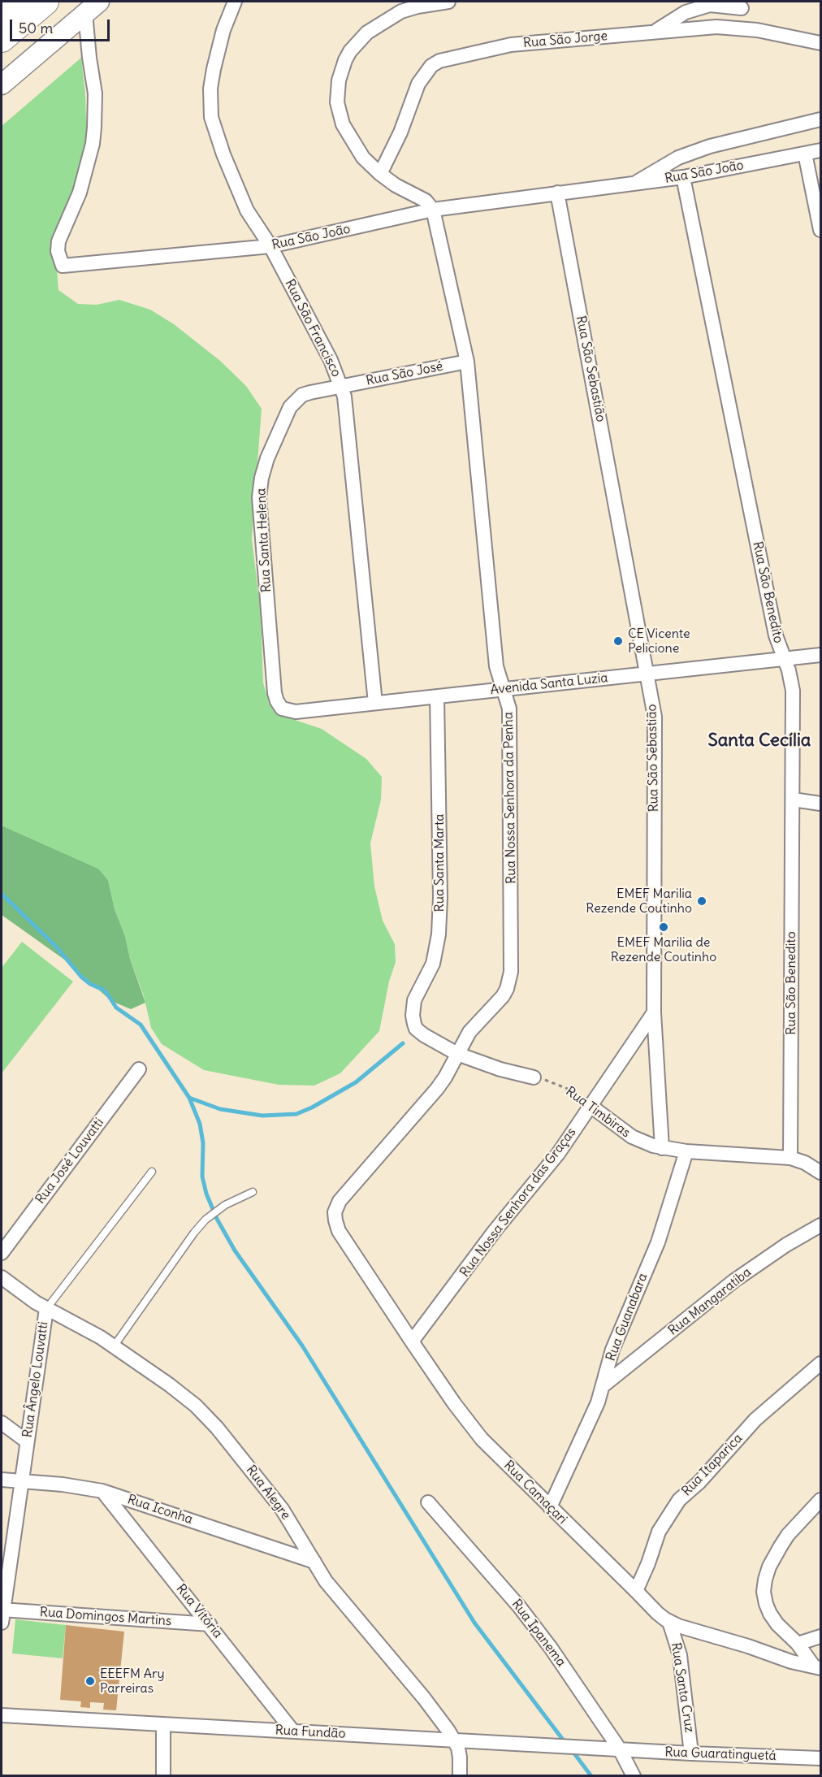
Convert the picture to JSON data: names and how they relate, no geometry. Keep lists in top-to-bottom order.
{
  "streets": {
    "street": [
      "Rua São Jorge",
      "Rua São João",
      "Rua São Francisco",
      "Rua São Sebastião",
      "Rua São José",
      "Rua Santa Helena",
      "Rua São Benedito",
      "Avenida Santa Luzia",
      "Rua Nossa Senhora da Penha",
      "Rua Santa Marta",
      "Rua Timbiras",
      "Rua José Louvatti",
      "Rua Nossa Senhora das Graças",
      "Rua Mangaratiba",
      "Rua Guanabara",
      "Rua Ângelo Louvatti",
      "Rua Itaparica",
      "Rua Alegre",
      "Rua Camaçari",
      "Rua Iconha",
      "Rua Vitória",
      "Rua Domingos Martins",
      "Rua Ipanema",
      "Rua Santa Cruz",
      "Rua Fundão",
      "Rua Guaratinguetá"
    ]
  },
  "crossings": [
    ["Rua São João", "Rua São Francisco"],
    ["Rua São João", "Rua São Sebastião"],
    ["Rua São João", "Rua São Benedito"],
    ["Rua São João", "Rua Nossa Senhora da Penha"],
    ["Rua São Francisco", "Rua São José"],
    ["Rua São Francisco", "Rua Santa Helena"],
    ["Rua São Francisco", "Avenida Santa Luzia"],
    ["Rua São Sebastião", "Avenida Santa Luzia"],
    ["Rua São Sebastião", "Rua Timbiras"],
    ["Rua São Sebastião", "Rua Nossa Senhora das Graças"],
    ["Rua São José", "Rua Santa Helena"],
    ["Rua São José", "Rua Nossa Senhora da Penha"],
    ["Rua Santa Helena", "Avenida Santa Luzia"],
    ["Rua São Benedito", "Avenida Santa Luzia"],
    ["Rua São Benedito", "Rua Timbiras"],
    ["Avenida Santa Luzia", "Rua Nossa Senhora da Penha"],
    ["Avenida Santa Luzia", "Rua Santa Marta"],
    ["Rua Nossa Senhora da Penha", "Rua Santa Marta"],
    ["Rua Nossa Senhora da Penha", "Rua Camaçari"],
    ["Rua Timbiras", "Rua Nossa Senhora das Graças"],
    ["Rua Timbiras", "Rua Guanabara"],
    ["Rua Nossa Senhora das Graças", "Rua Camaçari"],
    ["Rua Mangaratiba", "Rua Guanabara"],
    ["Rua Guanabara", "Rua Camaçari"],
    ["Rua Ângelo Louvatti", "Rua Alegre"],
    ["Rua Ângelo Louvatti", "Rua Iconha"],
    ["Rua Ângelo Louvatti", "Rua Domingos Martins"],
    ["Rua Itaparica", "Rua Camaçari"],
    ["Rua Alegre", "Rua Iconha"],
    ["Rua Alegre", "Rua Fundão"],
    ["Rua Camaçari", "Rua Santa Cruz"],
    ["Rua Iconha", "Rua Vitória"],
    ["Rua Vitória", "Rua Domingos Martins"],
    ["Rua Vitória", "Rua Fundão"],
    ["Rua Ipanema", "Rua Fundão"],
    ["Rua Ipanema", "Rua Guaratinguetá"],
    ["Rua Santa Cruz", "Rua Guaratinguetá"],
    ["Rua Fundão", "Rua Guaratinguetá"]
  ],
  "districts": ["Santa Cecília"],
  "places": [
    "CE Vicente Pelicione",
    "EMEF Marilia Rezende Coutinho",
    "EMEF Marilia de Rezende Coutinho",
    "EEEFM Ary Parreiras"
  ],
  "scale_bar": "50 m"
}
